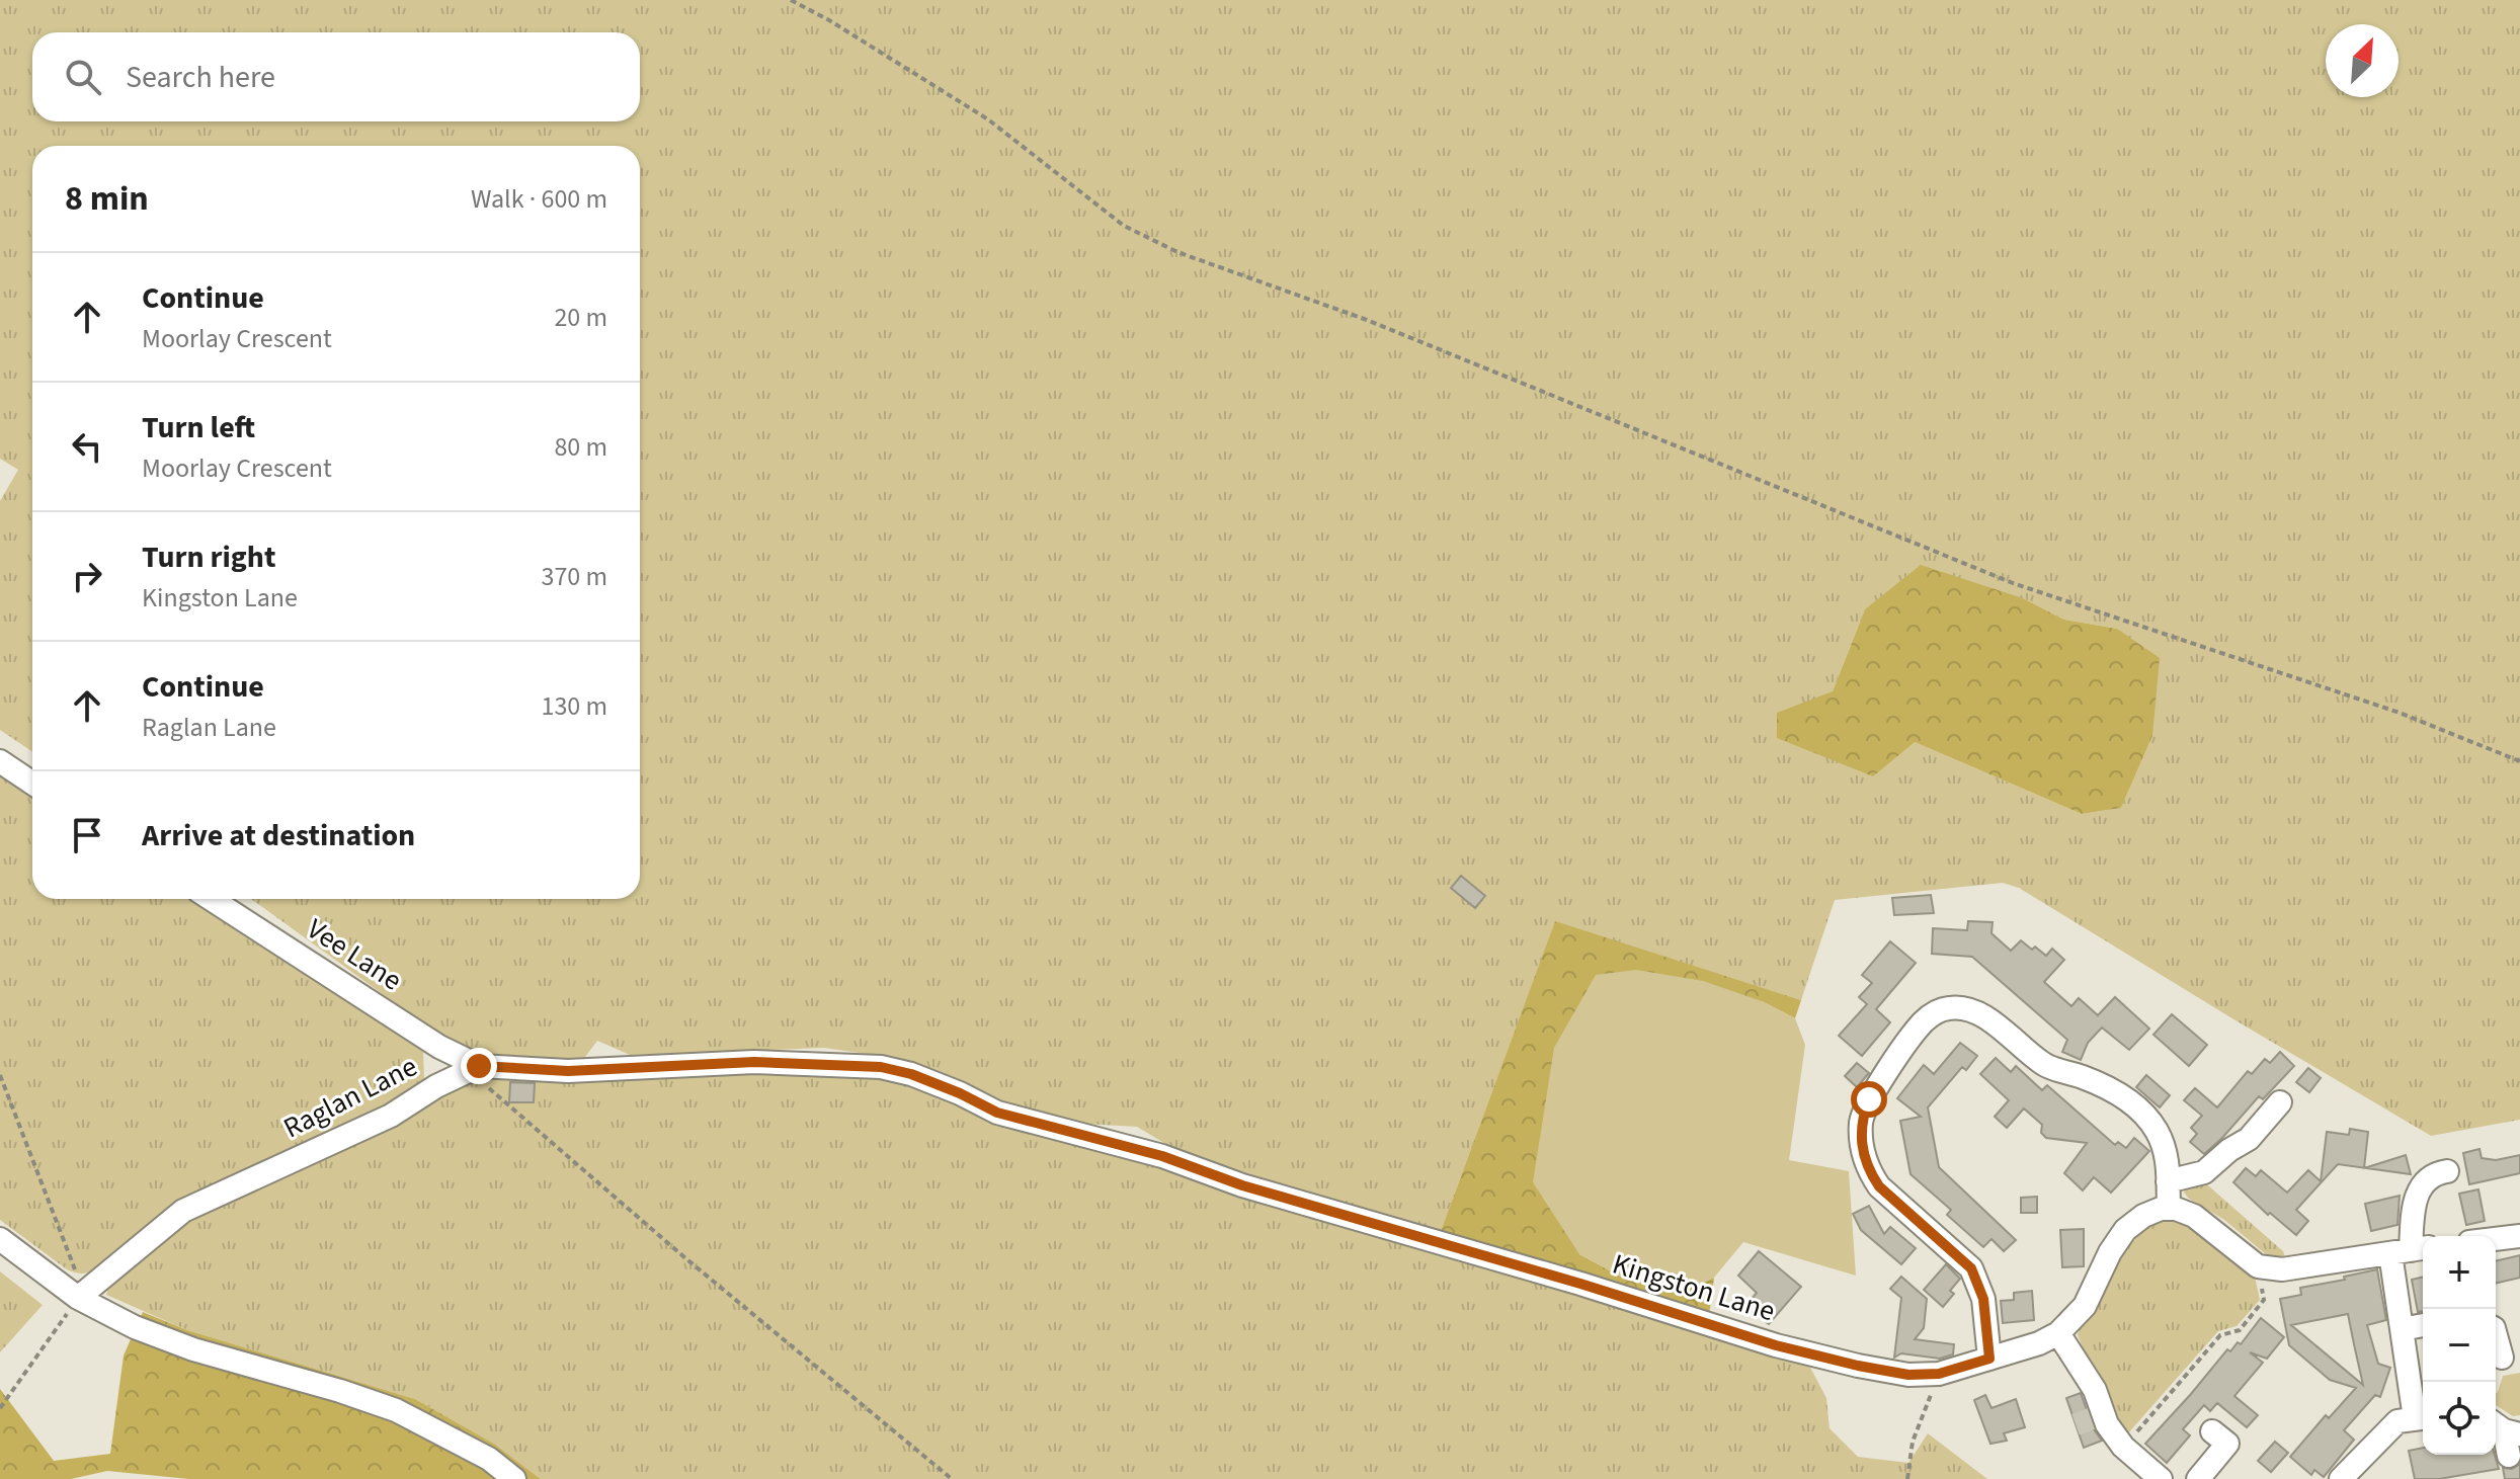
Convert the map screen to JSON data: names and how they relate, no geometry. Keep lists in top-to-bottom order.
{
  "streets": {
    "street": ["Vee Lane", "Raglan Lane", "Kingston Lane"]
  },
  "crossings": [
    ["Vee Lane", "Raglan Lane"],
    ["Raglan Lane", "Kingston Lane"]
  ],
  "north": "top right",
  "page": {
    "search": "Search here",
    "heading": ["8 min", "Walk · 600 m"],
    "list": [
      ["Continue", "Moorlay Crescent", "20 m"],
      ["Turn left", "Moorlay Crescent", "80 m"],
      ["Turn right", "Kingston Lane", "370 m"],
      ["Continue", "Raglan Lane", "130 m"],
      "Arrive at destination"
    ],
    "map_buttons": ["+", "−"]
  }
}
